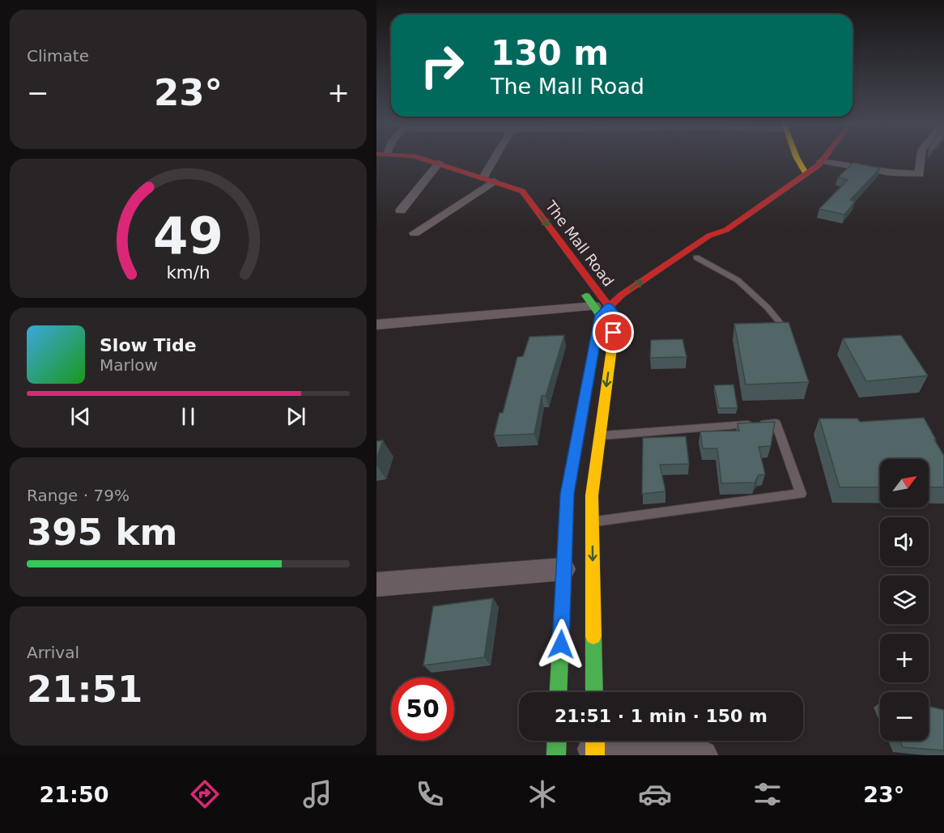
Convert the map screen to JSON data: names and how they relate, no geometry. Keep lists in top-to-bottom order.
{
  "streets": {
    "main road": ["The Mall Road"]
  },
  "north": "top right",
  "page": {
    "tile": [
      "Climate",
      ["Range · 79%", "395 km"],
      ["Arrival", "21:51"]
    ],
    "turn": ["130 m", "The Mall Road"],
    "heat": ["−", "23°", "+"],
    "song": ["Slow Tide", "Marlow"],
    "map_buttons": ["+", "−"],
    "limit": "50",
    "trip": "21:51 · 1 min · 150 m",
    "tabs": ["21:50", "23°"],
    "gauge": ["49", "km/h"]
  }
}
